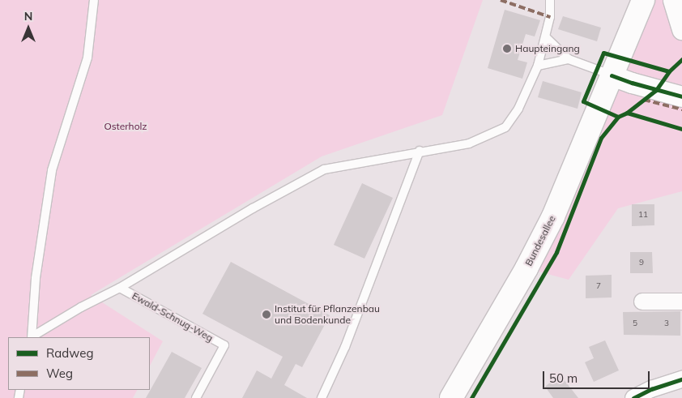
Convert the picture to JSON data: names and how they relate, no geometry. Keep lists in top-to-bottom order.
{
  "streets": {
    "main road": ["Bundesallee"],
    "lane": ["Ewald-Schnug-Weg"]
  },
  "parks": ["Osterholz"],
  "places": ["Haupteingang", "Institut für Pflanzenbau und Bodenkunde"],
  "house_numbers": [
    "11",
    "9",
    "7",
    "5",
    "3"
  ],
  "legend": ["Radweg", "Weg"],
  "scale_bar": "50 m",
  "north": "top"
}
